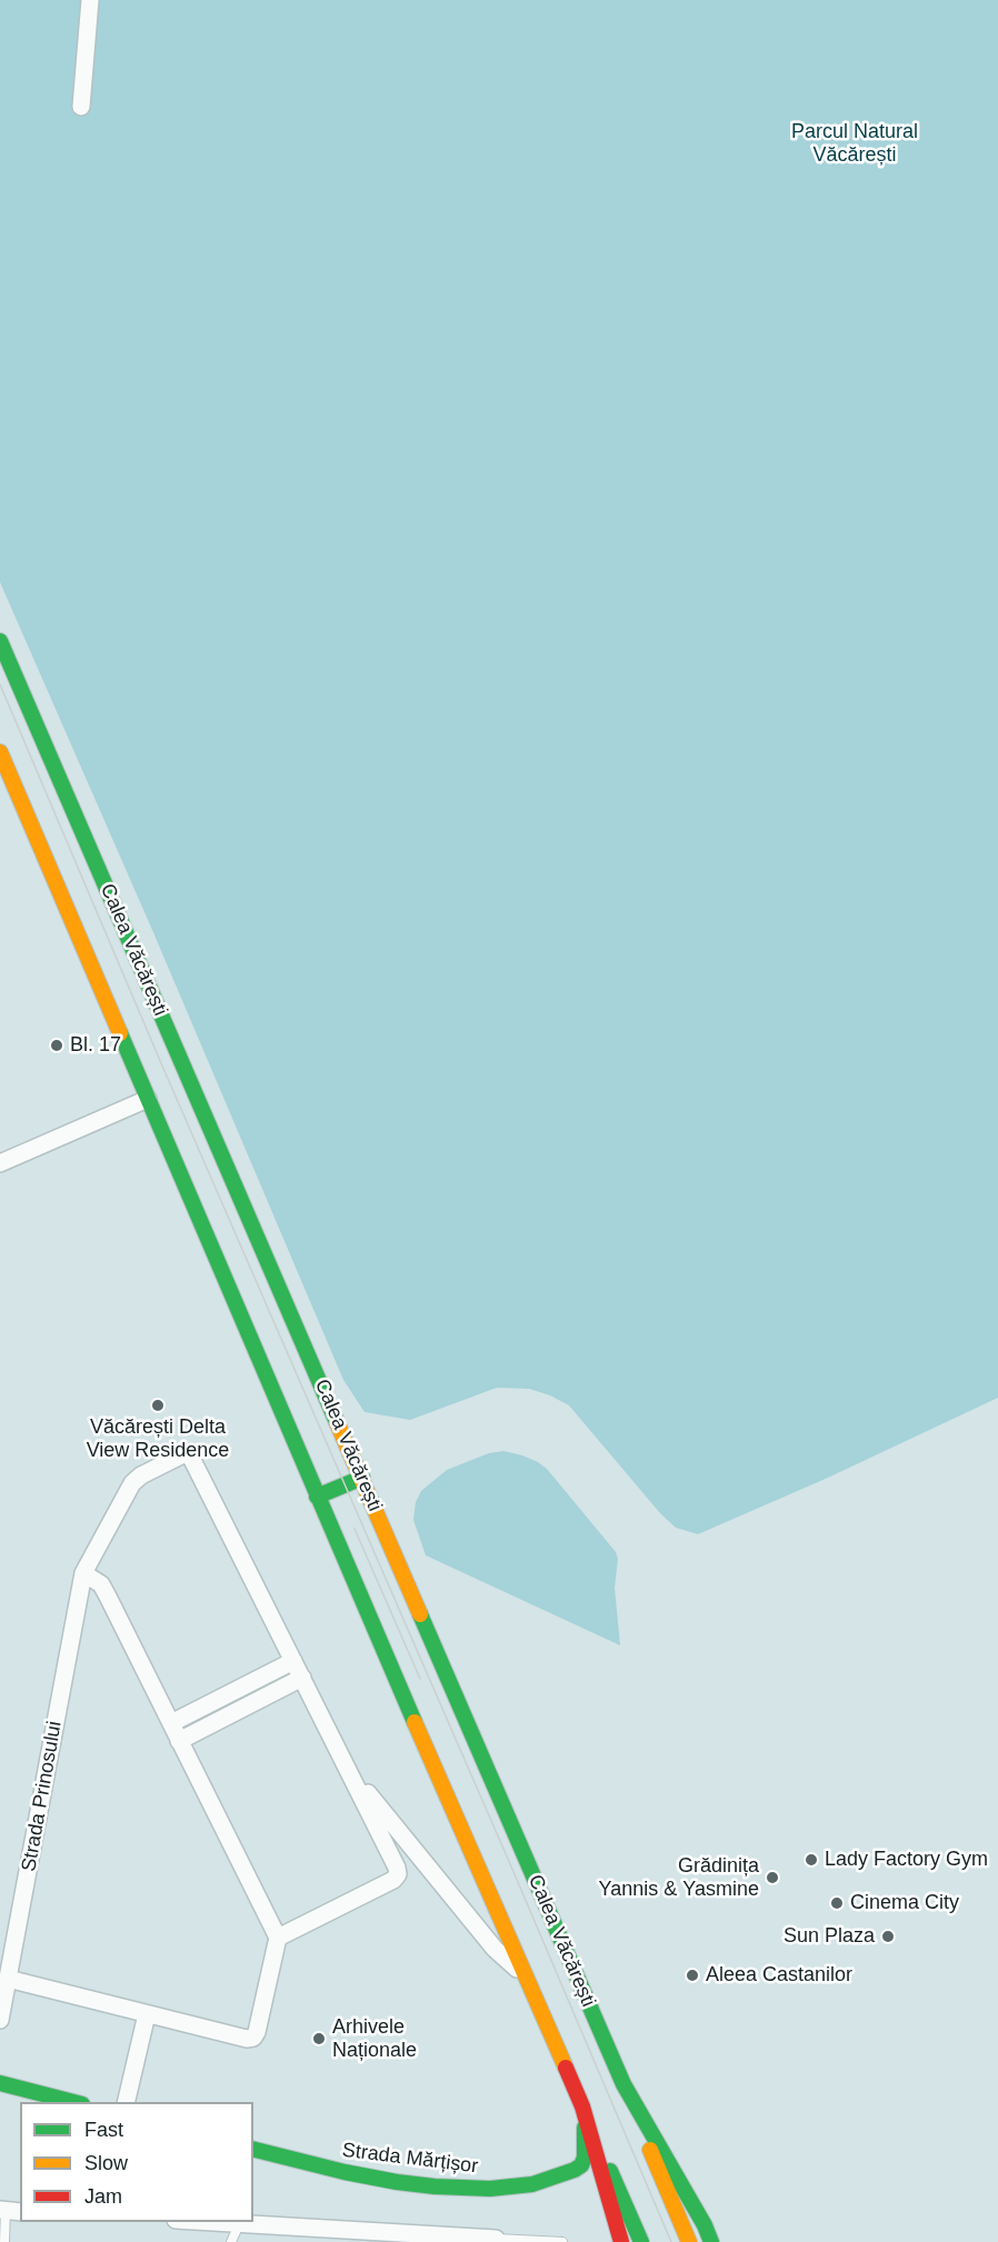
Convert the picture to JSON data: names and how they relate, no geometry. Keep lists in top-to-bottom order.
{
  "streets": {
    "main road": ["Calea Văcărești", "Strada Mărțișor"],
    "street": ["Strada Prinosului"]
  },
  "parks": ["Parcul Natural Văcărești"],
  "places": [
    "Bl. 17",
    "Văcărești Delta View Residence",
    "Lady Factory Gym",
    "Grădinița Yannis & Yasmine",
    "Cinema City",
    "Sun Plaza",
    "Aleea Castanilor",
    "Arhivele Naționale"
  ],
  "legend": ["Fast", "Slow", "Jam"]
}
